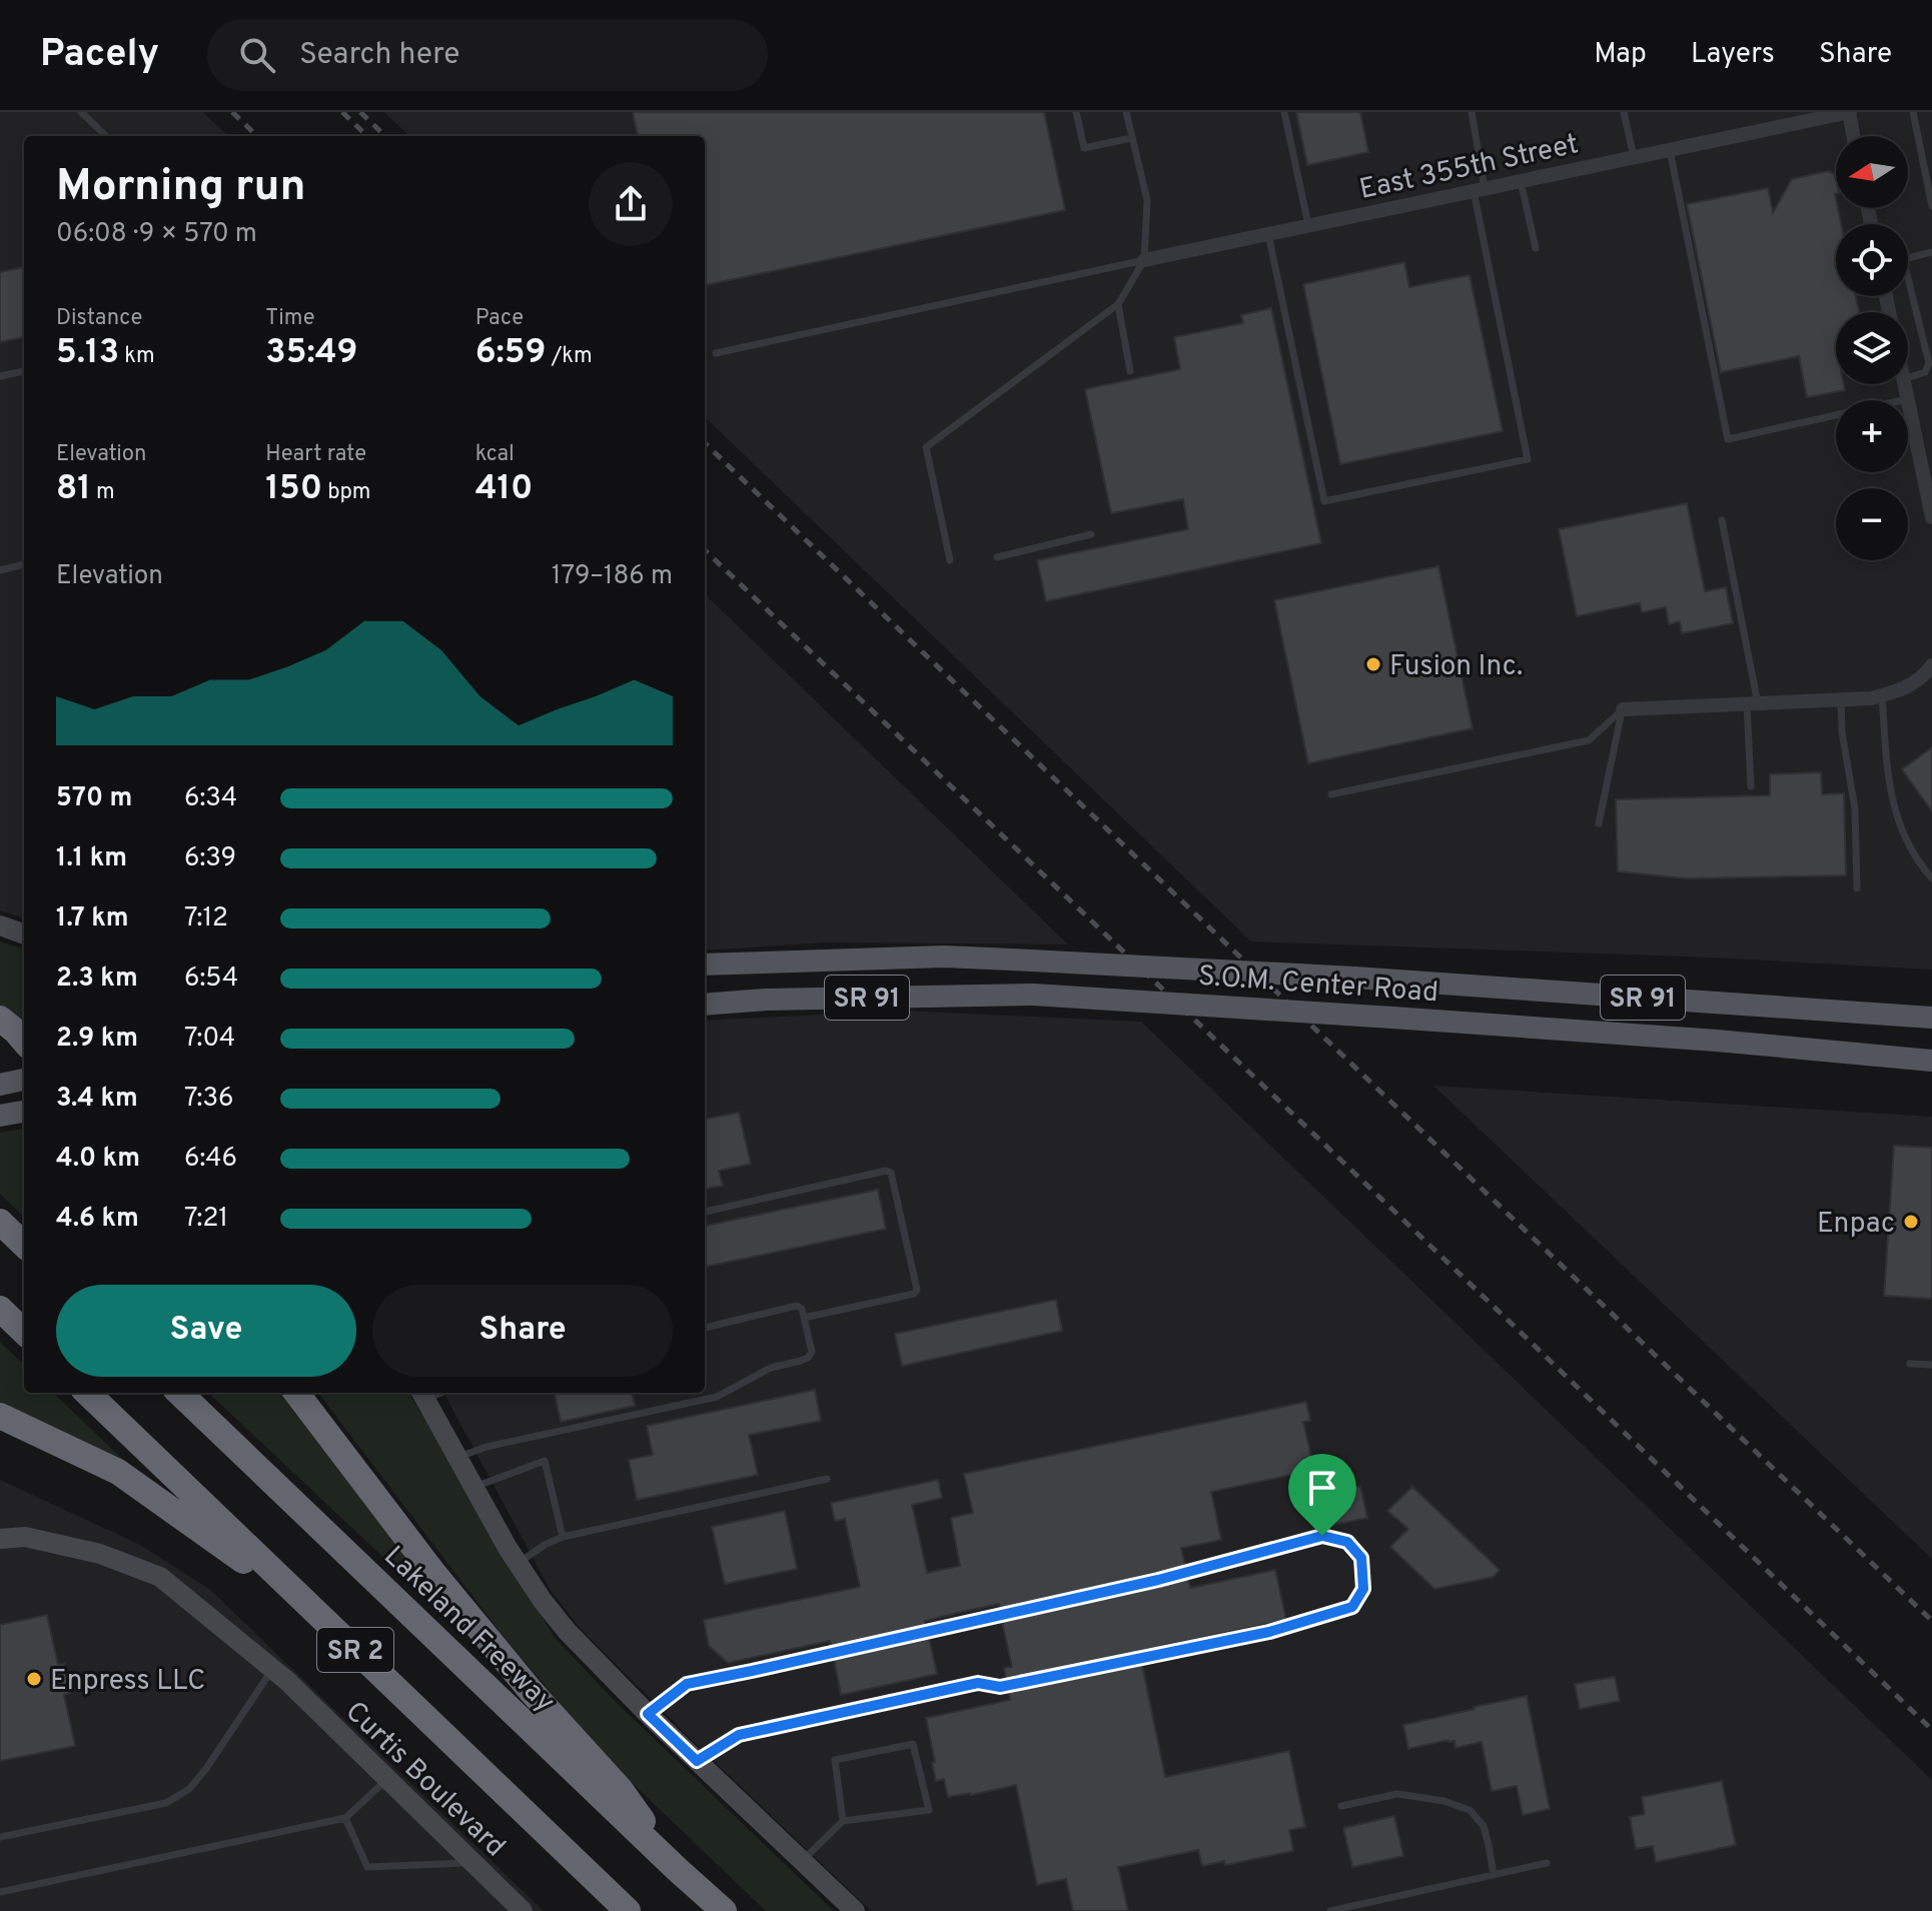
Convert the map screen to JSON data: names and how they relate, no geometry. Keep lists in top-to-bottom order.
{
  "streets": {
    "highway": ["Lakeland Freeway", "SR 2"],
    "main road": ["S.O.M. Center Road", "SR 91"],
    "street": ["East 355th Street", "Curtis Boulevard"]
  },
  "places": ["Fusion Inc.", "Enpac", "Enpress LLC"],
  "north": "left",
  "page": {
    "header": "Pacely",
    "search": "Search here",
    "nav": ["Map", "Layers", "Share"],
    "map_buttons": ["+", "−"],
    "heading": ["Morning run", "06:08 · 9 × 570 m"],
    "stats": [
      ["Distance", "5.13 km"],
      ["Time", "35:49"],
      ["Pace", "6:59 /km"],
      ["Elevation", "81 m"],
      ["Heart rate", "150 bpm"],
      ["kcal", "410"]
    ],
    "chart": ["Elevation", "179–186 m"],
    "list": [
      {
        "name": "570 m",
        "note": "6:34"
      },
      {
        "name": "1.1 km",
        "note": "6:39"
      },
      {
        "name": "1.7 km",
        "note": "7:12"
      },
      {
        "name": "2.3 km",
        "note": "6:54"
      },
      {
        "name": "2.9 km",
        "note": "7:04"
      },
      {
        "name": "3.4 km",
        "note": "7:36"
      },
      {
        "name": "4.0 km",
        "note": "6:46"
      },
      {
        "name": "4.6 km",
        "note": "7:21"
      }
    ],
    "buttons": ["Save", "Share"]
  }
}
